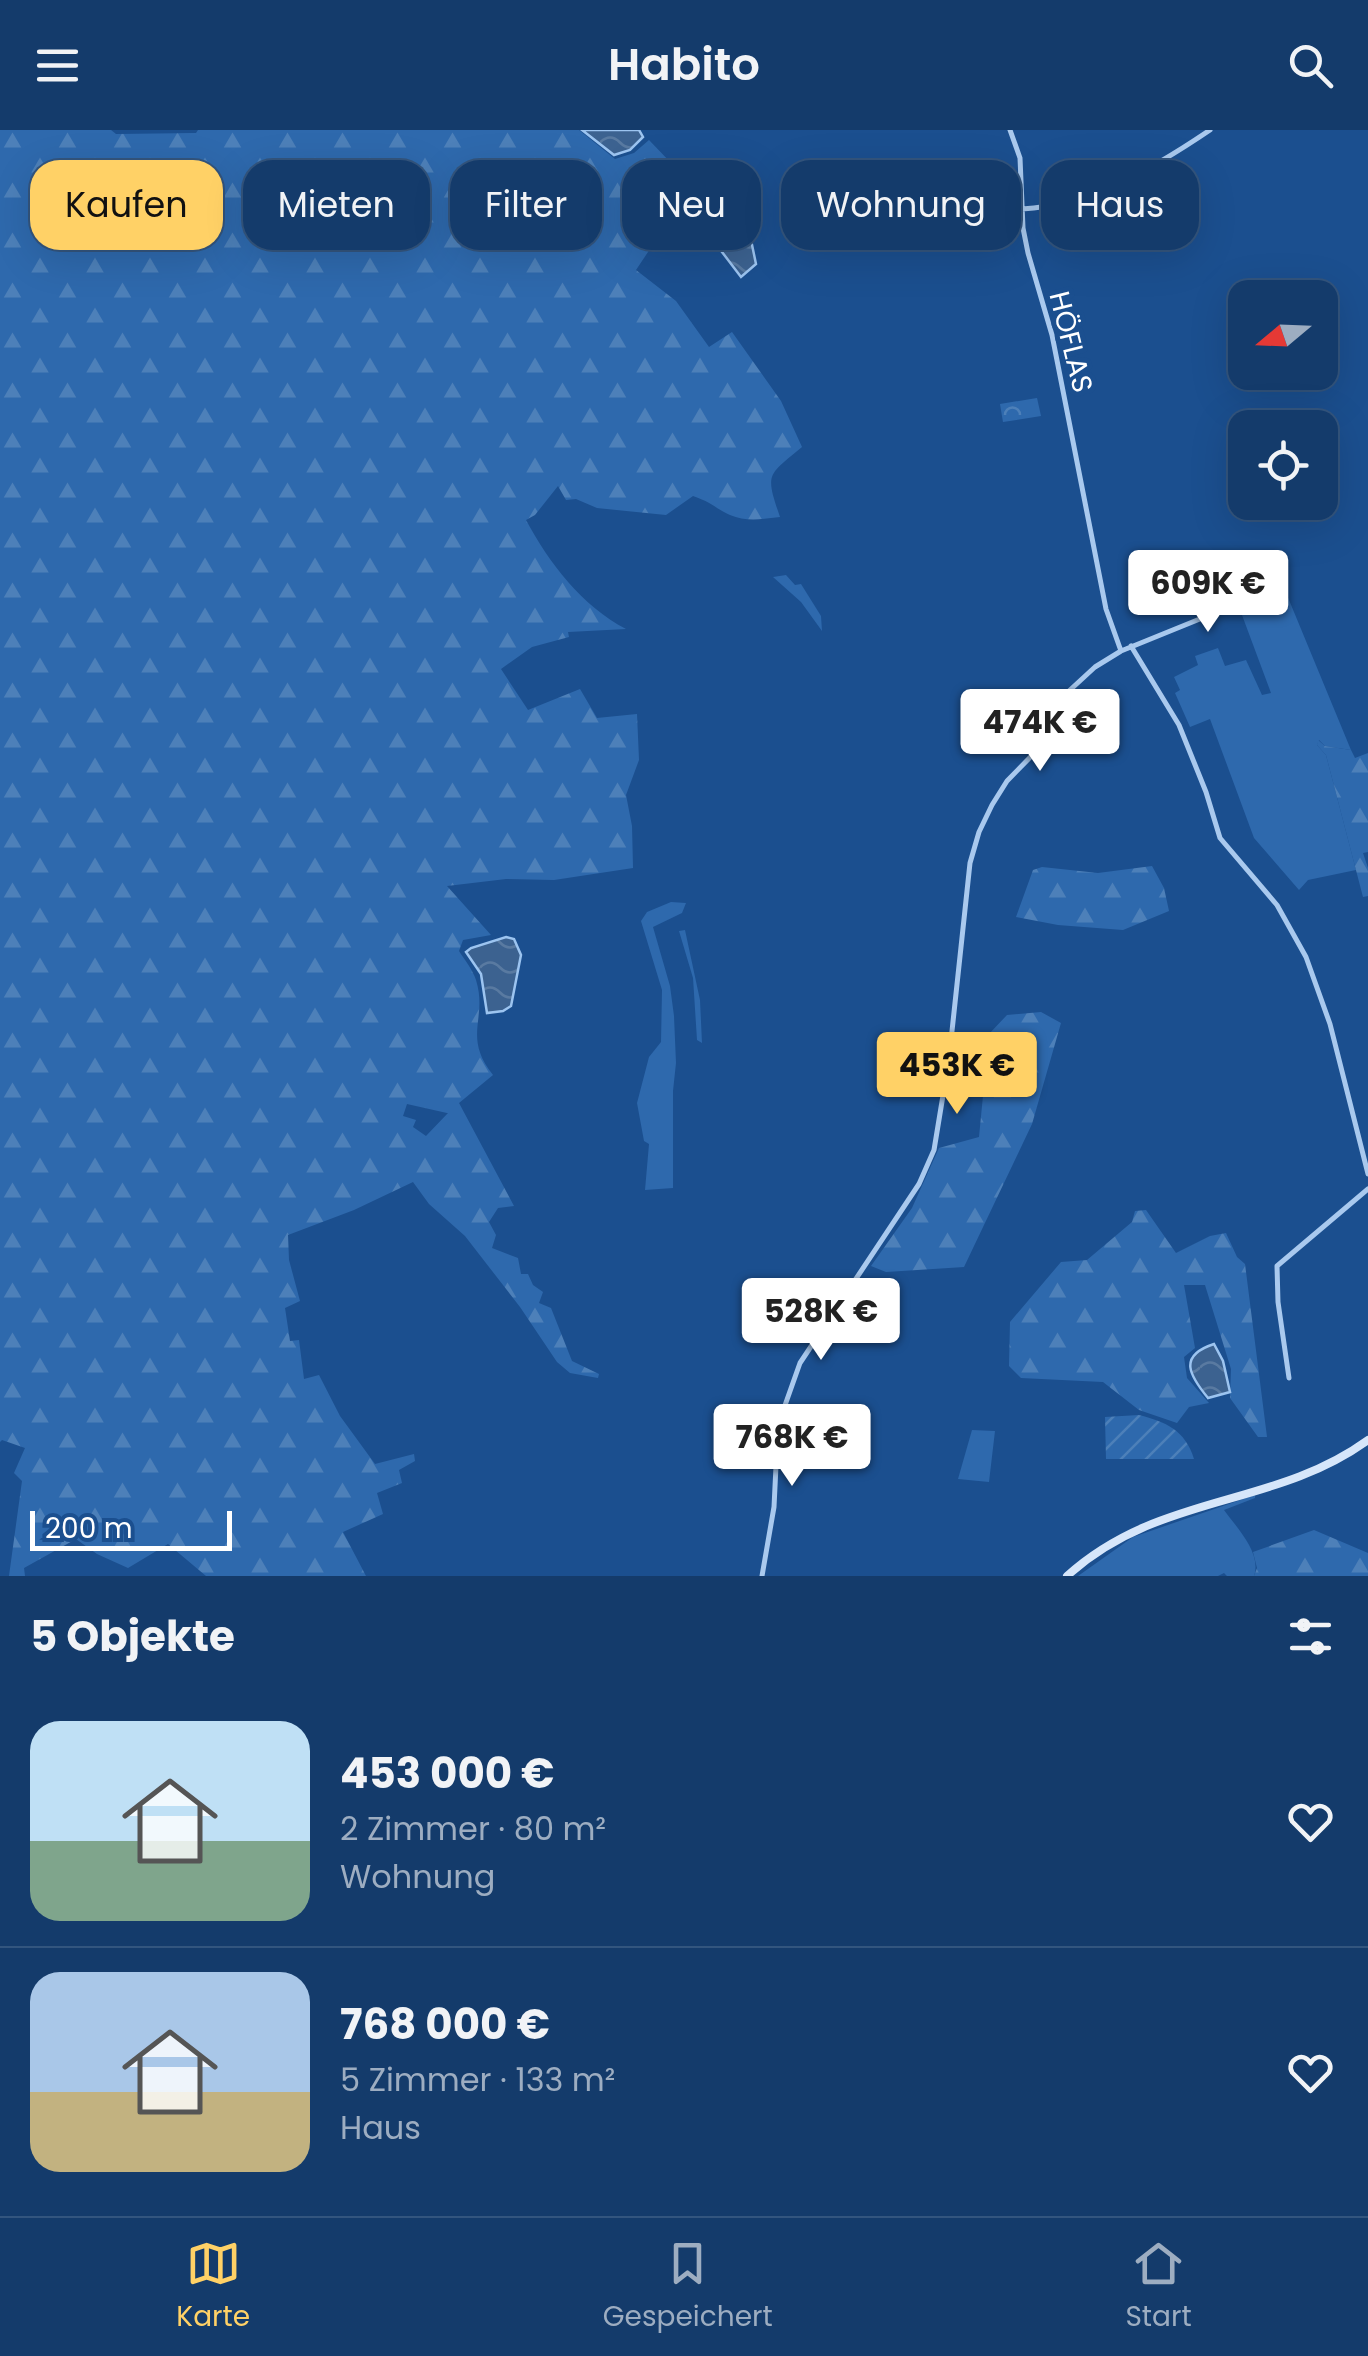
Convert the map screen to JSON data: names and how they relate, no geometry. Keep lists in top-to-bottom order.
{
  "streets": {
    "street": ["HÖFLAS"]
  },
  "scale_bar": "200 m",
  "north": "left",
  "page": {
    "header": "Habito",
    "chip": [
      "Kaufen",
      "Mieten",
      "Filter",
      "Neu",
      "Wohnung",
      "Haus"
    ],
    "price": [
      "609K €",
      "474K €",
      "453K €",
      "528K €",
      "768K €"
    ],
    "scale": "200 m",
    "heading": "5 Objekte",
    "list": [
      {
        "name": "453 000 €",
        "note": "2 Zimmer · 80 m² · Wohnung"
      },
      {
        "name": "768 000 €",
        "note": "5 Zimmer · 133 m² · Haus"
      }
    ],
    "tabs": ["Karte", "Gespeichert", "Start"]
  }
}
